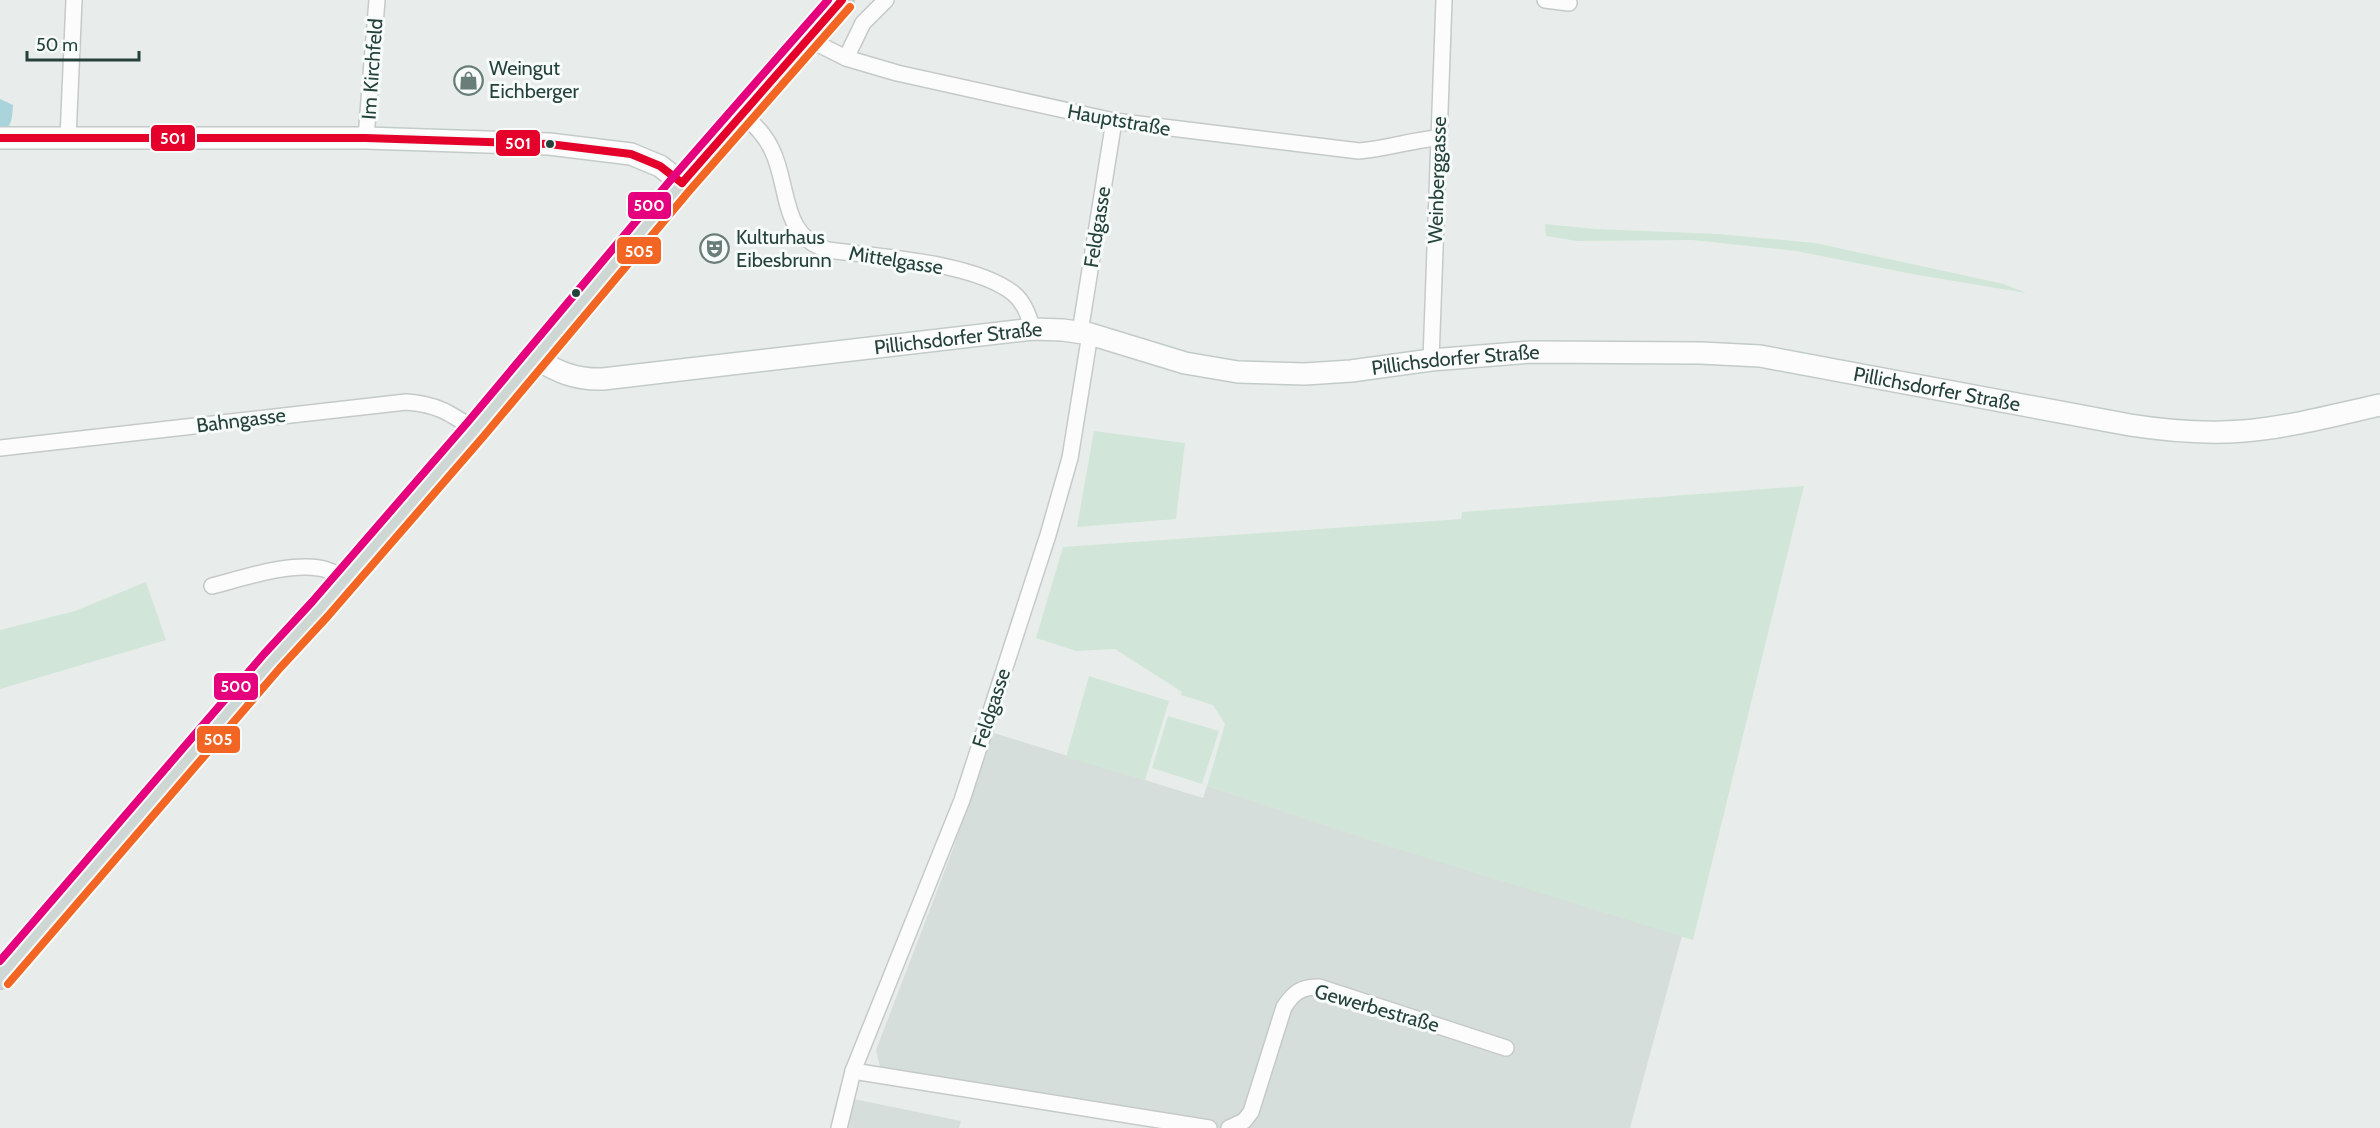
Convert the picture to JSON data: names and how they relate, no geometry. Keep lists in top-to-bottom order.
{
  "streets": {
    "main road": ["Pillichsdorfer Straße"],
    "street": [
      "Im Kirchfeld",
      "Hauptstraße",
      "Weinberggasse",
      "Feldgasse",
      "Mittelgasse",
      "Bahngasse",
      "Gewerbestraße"
    ]
  },
  "crossings": [
    ["Hauptstraße", "Weinberggasse"],
    ["Hauptstraße", "Feldgasse"],
    ["Weinberggasse", "Pillichsdorfer Straße"],
    ["Feldgasse", "Pillichsdorfer Straße"],
    ["Mittelgasse", "Pillichsdorfer Straße"]
  ],
  "places": {
    "shop": ["Weingut Eichberger"],
    "theatre": ["Kulturhaus Eibesbrunn"]
  },
  "lines": ["transit line 501", "transit line 500", "transit line 505"],
  "scale_bar": "50 m"
}
